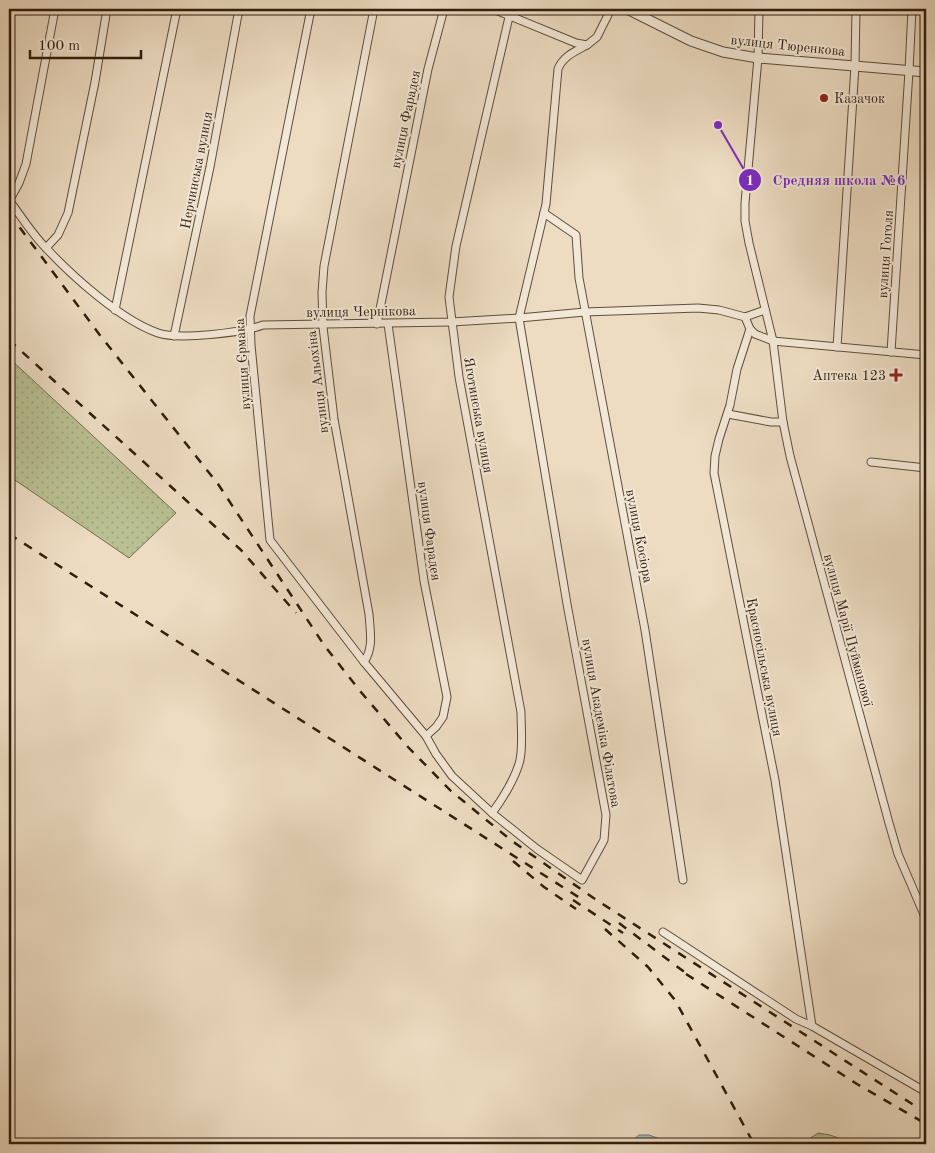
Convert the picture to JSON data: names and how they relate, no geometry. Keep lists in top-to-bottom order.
{
  "streets": {
    "street": [
      "вулиця Тюренкова",
      "вулиця Фарадея",
      "Нерчинська вулиця",
      "вулиця Гоголя",
      "вулиця Чернікова",
      "вулиця Єрмака",
      "вулиця Альохіна",
      "Яготинська вулиця",
      "вулиця Косіора",
      "вулиця Марії Пуйманової",
      "Красносільська вулиця",
      "вулиця Академіка Філатова"
    ]
  },
  "crossings": [
    ["вулиця Тюренкова", "вулиця Гоголя"],
    ["вулиця Фарадея", "вулиця Чернікова"],
    ["вулиця Фарадея", "вулиця Академіка Філатова"],
    ["Нерчинська вулиця", "вулиця Чернікова"],
    ["вулиця Чернікова", "вулиця Єрмака"],
    ["вулиця Чернікова", "вулиця Альохіна"],
    ["вулиця Чернікова", "Яготинська вулиця"],
    ["вулиця Чернікова", "вулиця Косіора"],
    ["вулиця Чернікова", "вулиця Академіка Філатова"],
    ["вулиця Єрмака", "вулиця Альохіна"],
    ["вулиця Єрмака", "вулиця Академіка Філатова"],
    ["вулиця Альохіна", "вулиця Академіка Філатова"],
    ["Яготинська вулиця", "вулиця Академіка Філатова"]
  ],
  "places": {
    "other": ["Казачок", "Средняя школа №6"],
    "health": ["Аптека 123"]
  },
  "scale_bar": "100 m"
}
